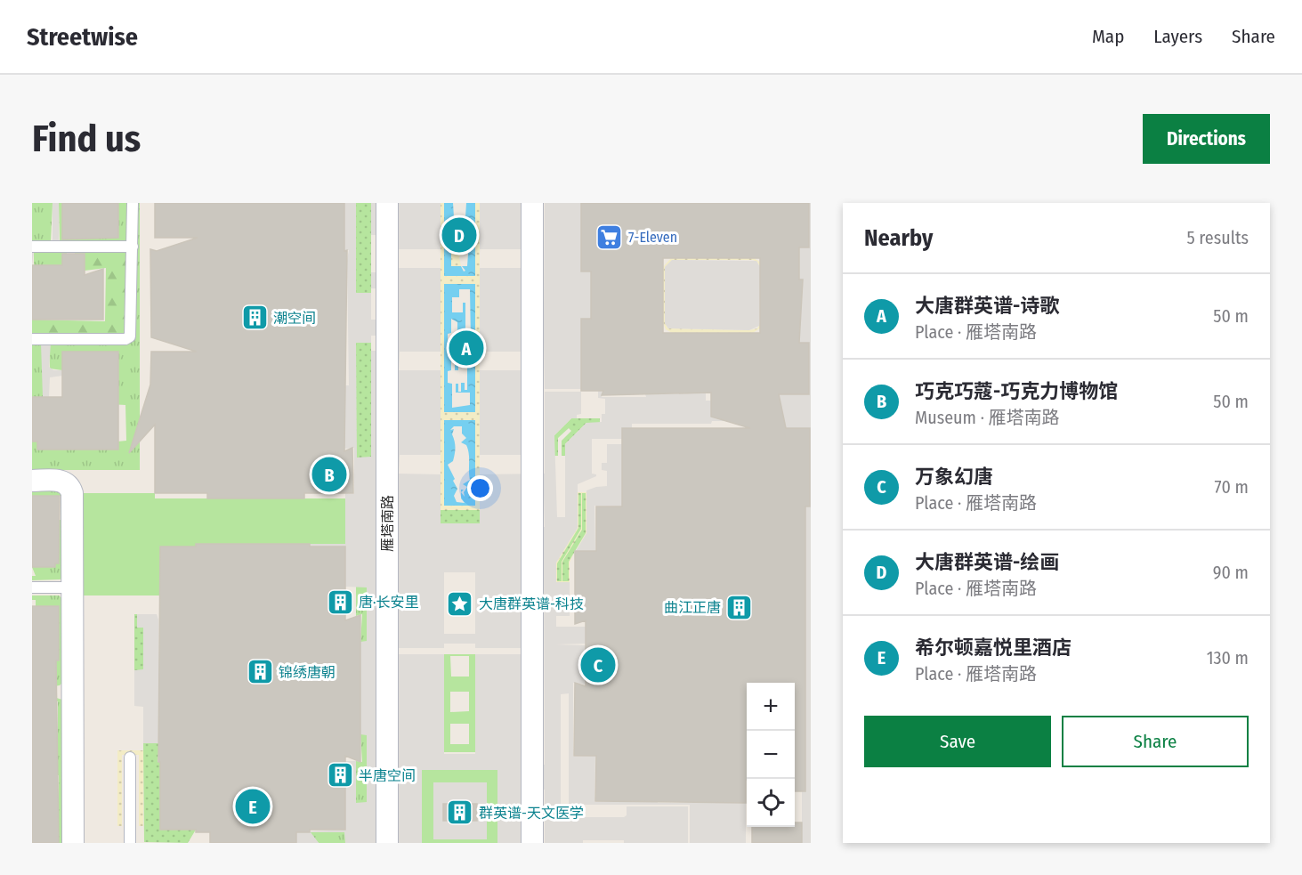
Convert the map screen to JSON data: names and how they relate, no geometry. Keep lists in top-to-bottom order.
{
  "streets": {
    "street": ["雁塔南路"]
  },
  "places": {
    "supermarket": ["7-Eleven"],
    "building": [
      "潮空间",
      "唐·长安里",
      "曲江正唐",
      "锦绣唐朝",
      "半唐空间",
      "群英谱-天文医学"
    ],
    "place": ["大唐群英谱-科技"]
  },
  "page": {
    "header": "Streetwise",
    "nav": ["Map", "Layers", "Share"],
    "buttons": [
      "Directions",
      ["Save", "Share"]
    ],
    "title": "Find us",
    "heading": ["Nearby", "5 results"],
    "pins": [
      "D",
      "A",
      "B",
      "C",
      "E"
    ],
    "list": [
      {
        "mark": "A",
        "name": "大唐群英谱-诗歌",
        "note": "Place · 雁塔南路",
        "value": "50 m"
      },
      {
        "mark": "B",
        "name": "巧克巧蔻-巧克力博物馆",
        "note": "Museum · 雁塔南路",
        "value": "50 m"
      },
      {
        "mark": "C",
        "name": "万象幻唐",
        "note": "Place · 雁塔南路",
        "value": "70 m"
      },
      {
        "mark": "D",
        "name": "大唐群英谱-绘画",
        "note": "Place · 雁塔南路",
        "value": "90 m"
      },
      {
        "mark": "E",
        "name": "希尔顿嘉悦里酒店",
        "note": "Place · 雁塔南路",
        "value": "130 m"
      }
    ],
    "map_buttons": ["+", "−"]
  }
}
